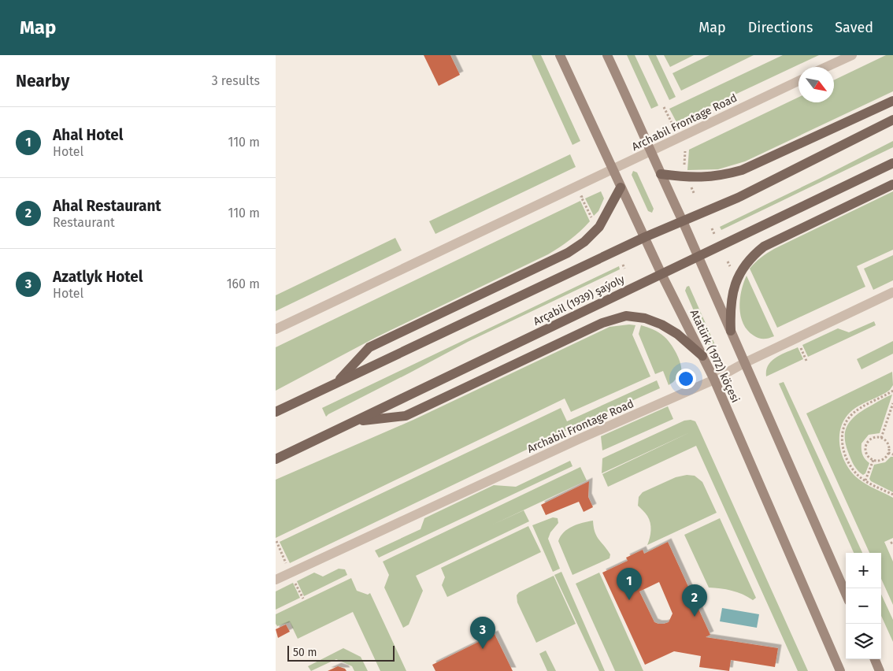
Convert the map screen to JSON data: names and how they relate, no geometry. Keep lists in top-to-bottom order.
{
  "streets": {
    "main road": ["Arçabil (1939) şaýoly", "Atatürk (1972) köçesi"],
    "street": ["Archabil Frontage Road"]
  },
  "crossings": [
    ["Archabil Frontage Road", "Atatürk (1972) köçesi"],
    ["Arçabil (1939) şaýoly", "Atatürk (1972) köçesi"]
  ],
  "scale_bar": "50 m",
  "north": "bottom right",
  "page": {
    "header": "Map",
    "nav": ["Map", "Directions", "Saved"],
    "heading": ["Nearby", "3 results"],
    "list": [
      {
        "mark": "1",
        "name": "Ahal Hotel",
        "note": "Hotel",
        "value": "110 m"
      },
      {
        "mark": "2",
        "name": "Ahal Restaurant",
        "note": "Restaurant",
        "value": "110 m"
      },
      {
        "mark": "3",
        "name": "Azatlyk Hotel",
        "note": "Hotel",
        "value": "160 m"
      }
    ],
    "map_buttons": ["+", "−"],
    "pins": ["1", "2", "3"],
    "scale": "50 m"
  }
}
